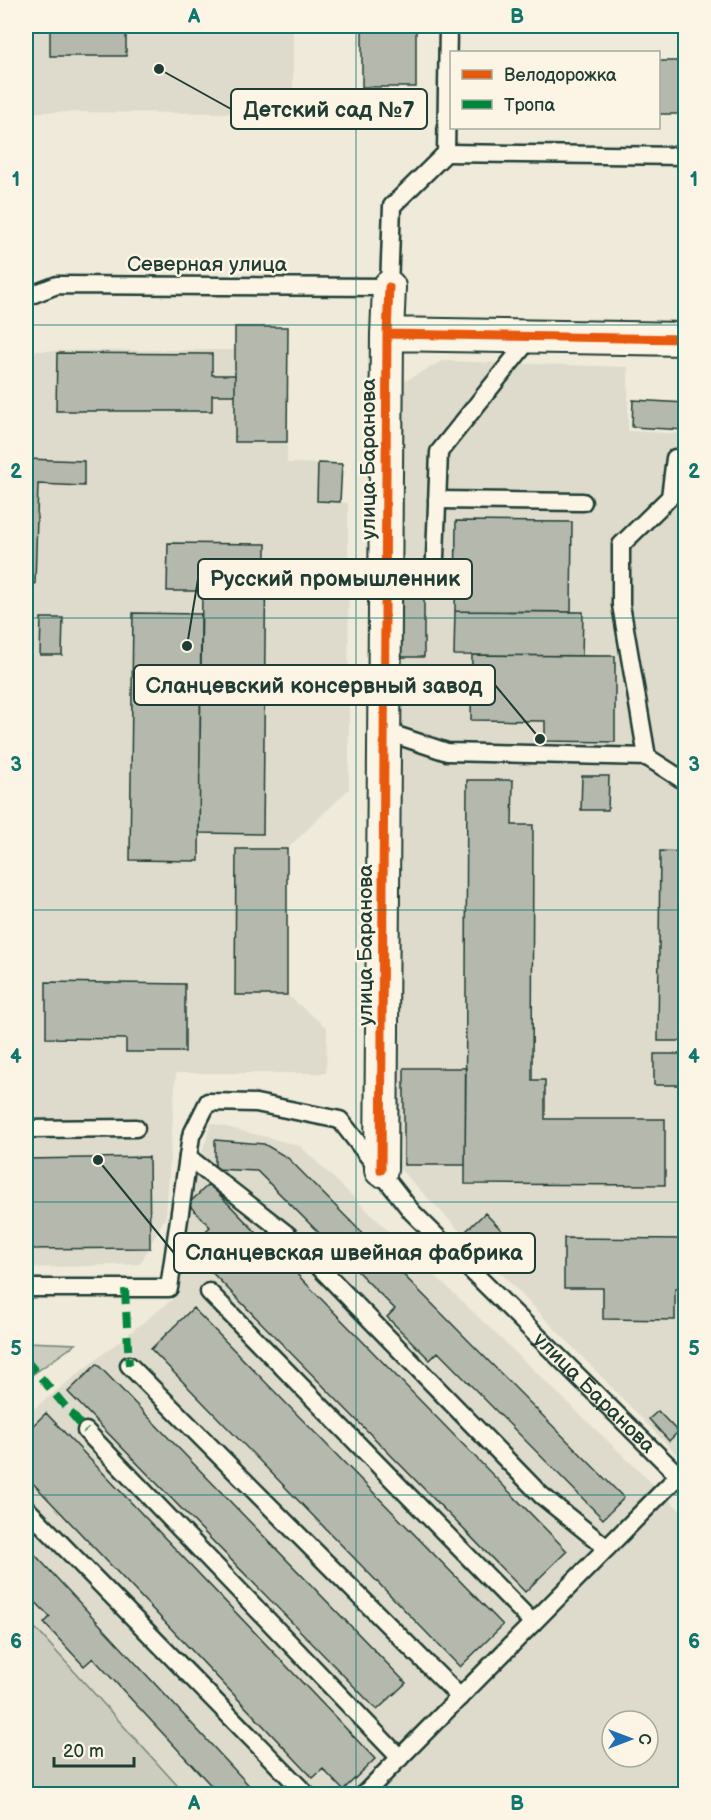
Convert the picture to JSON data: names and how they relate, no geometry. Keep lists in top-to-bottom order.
{
  "streets": {
    "street": ["улица Баранова"],
    "lane": ["Северная улица"]
  },
  "crossings": [
    ["Северная улица", "улица Баранова"]
  ],
  "places": [
    "Детский сад №7",
    "Русский промышленник",
    "Сланцевский консервный завод",
    "Сланцевская швейная фабрика"
  ],
  "legend": ["Велодорожка", "Тропа"],
  "scale_bar": "20 m",
  "north": "right",
  "grid": {
    "columns": ["A", "B"],
    "rows": [
      "1",
      "2",
      "3",
      "4",
      "5",
      "6"
    ]
  }
}
